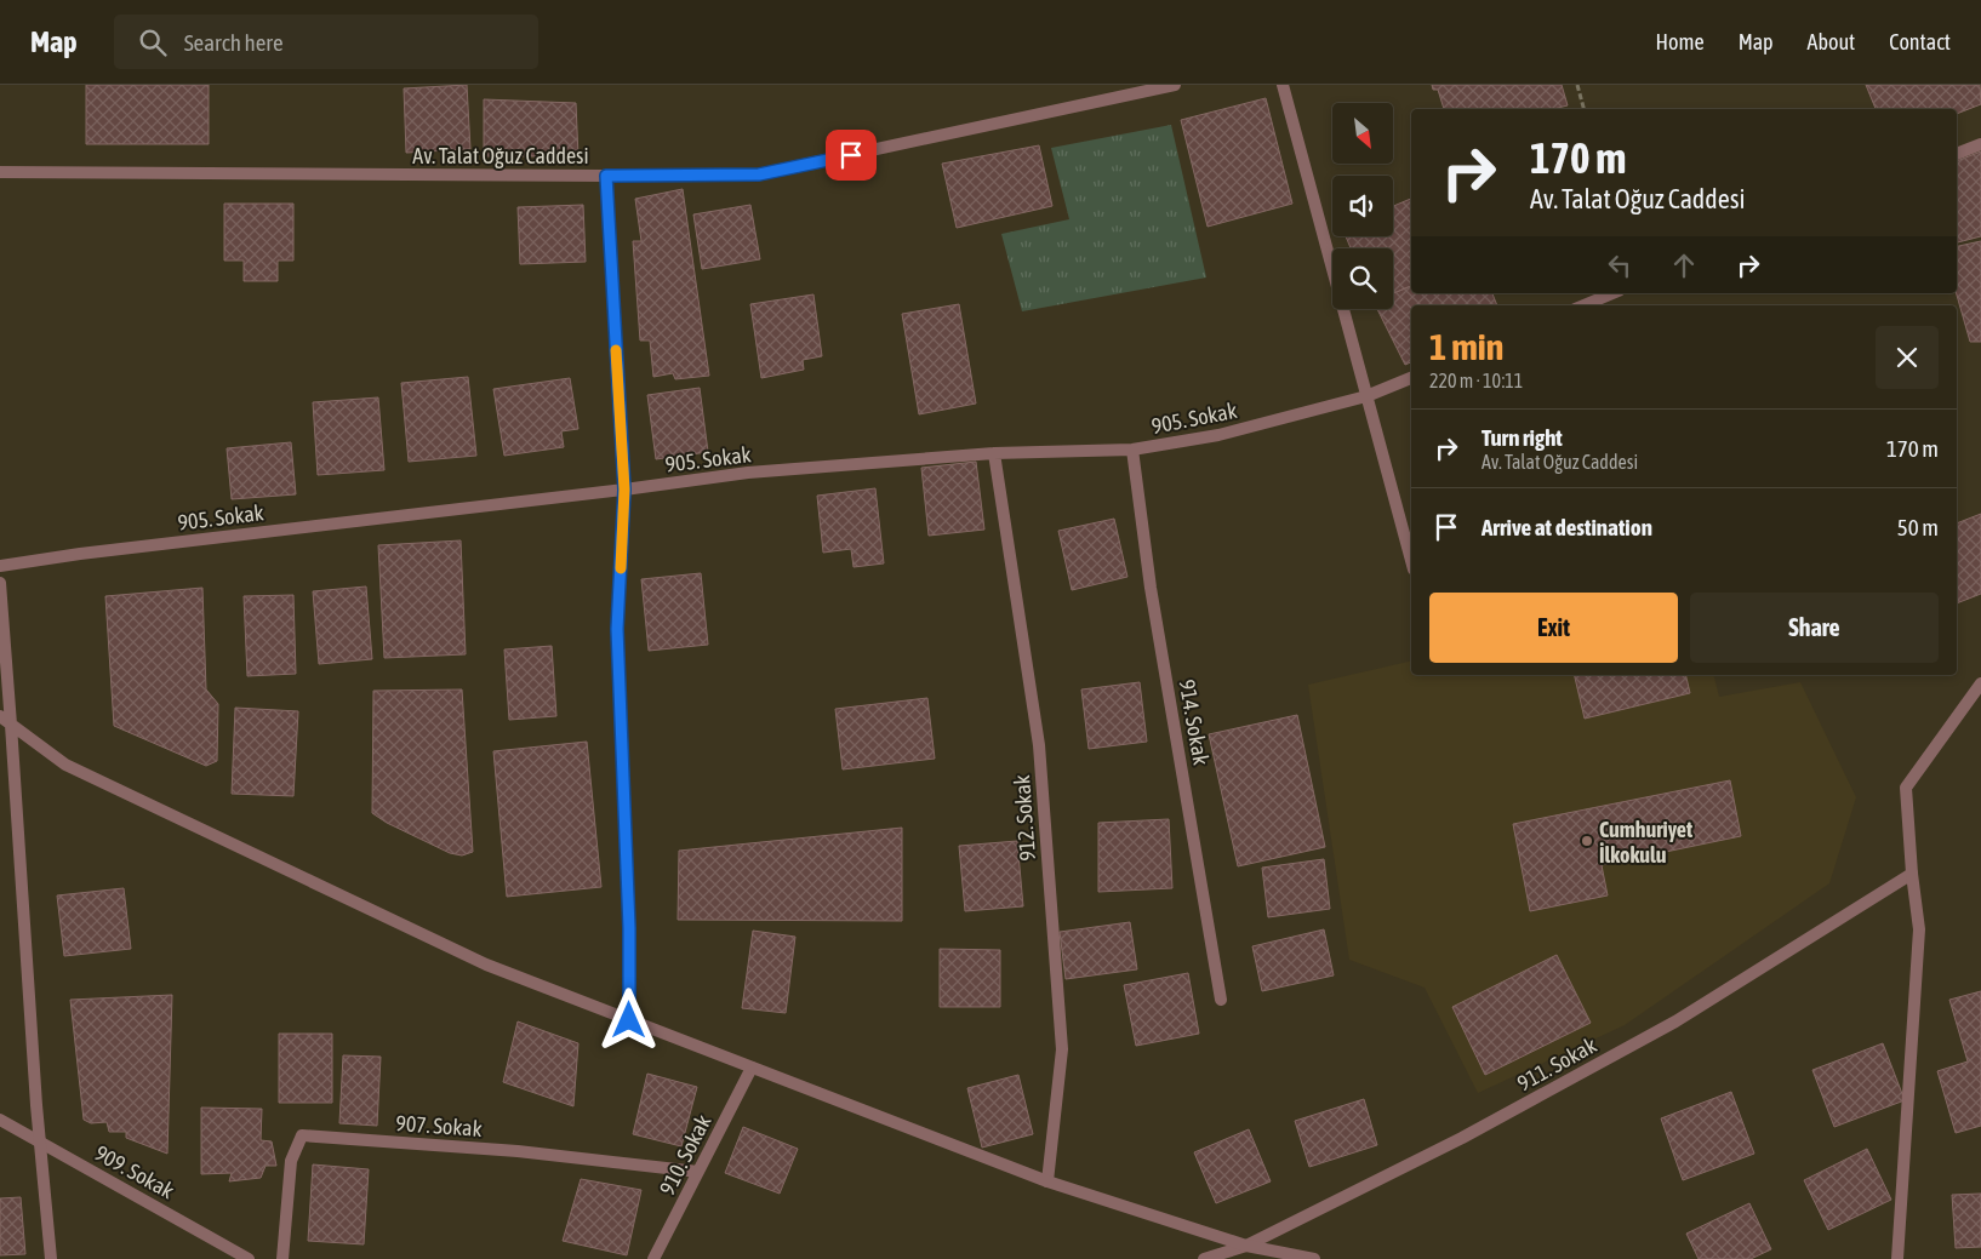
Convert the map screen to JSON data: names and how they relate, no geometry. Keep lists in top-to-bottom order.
{
  "streets": {
    "street": [
      "Av. Talat Oğuz Caddesi",
      "905. Sokak",
      "914. Sokak",
      "912. Sokak",
      "911. Sokak",
      "907. Sokak",
      "910. Sokak",
      "909. Sokak"
    ]
  },
  "crossings": [
    ["905. Sokak", "914. Sokak"],
    ["905. Sokak", "912. Sokak"],
    ["907. Sokak", "910. Sokak"]
  ],
  "places": ["Cumhuriyet İlkokulu"],
  "north": "bottom right",
  "page": {
    "header": "Map",
    "search": "Search here",
    "nav": [
      "Home",
      "Map",
      "About",
      "Contact"
    ],
    "turn": ["170 m", "Av. Talat Oğuz Caddesi"],
    "heading": ["1 min", "220 m · 10:11"],
    "list": [
      {
        "name": "Turn right",
        "note": "Av. Talat Oğuz Caddesi",
        "value": "170 m"
      },
      {
        "name": "Arrive at destination",
        "value": "50 m"
      }
    ],
    "buttons": ["Exit", "Share"]
  }
}
